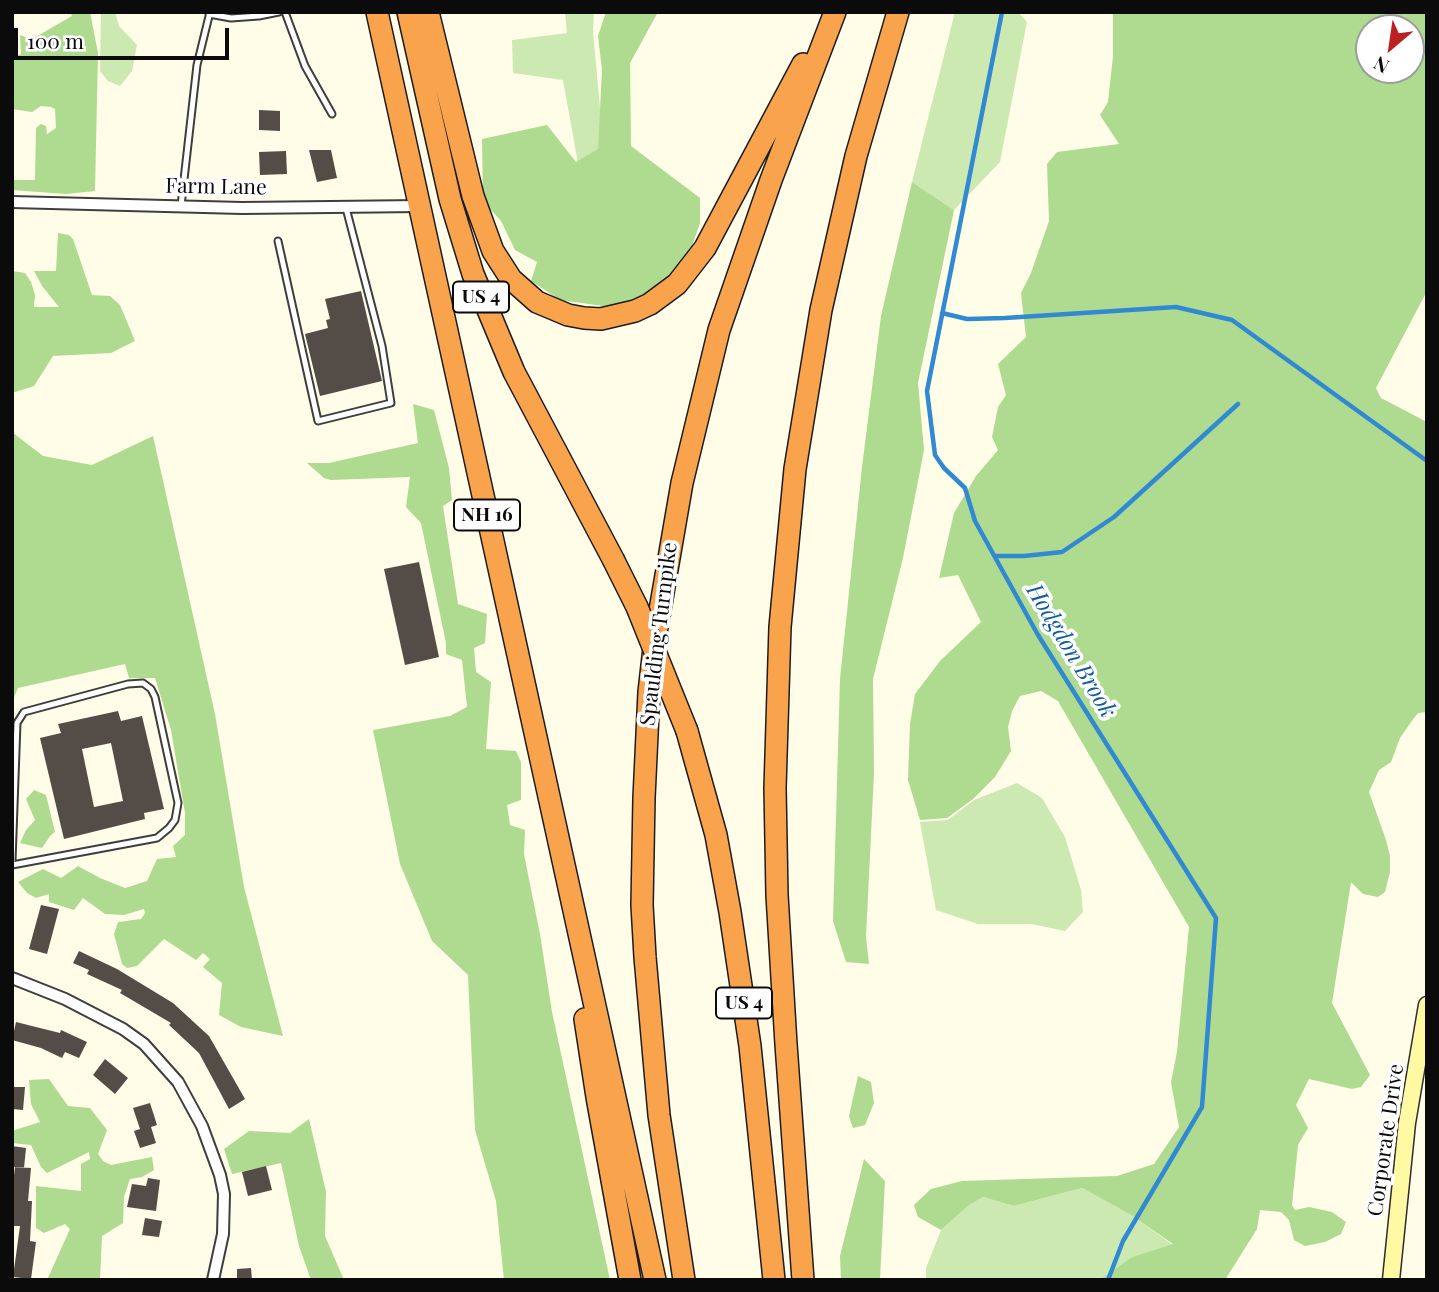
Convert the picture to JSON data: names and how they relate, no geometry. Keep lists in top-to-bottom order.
{
  "streets": {
    "highway": ["US 4", "NH 16", "Spaulding Turnpike"],
    "street": ["Farm Lane", "Corporate Drive"]
  },
  "crossings": [
    ["Farm Lane", "NH 16"]
  ],
  "water": ["Hodgdon Brook"],
  "scale_bar": "100 m",
  "north": "bottom left"
}
